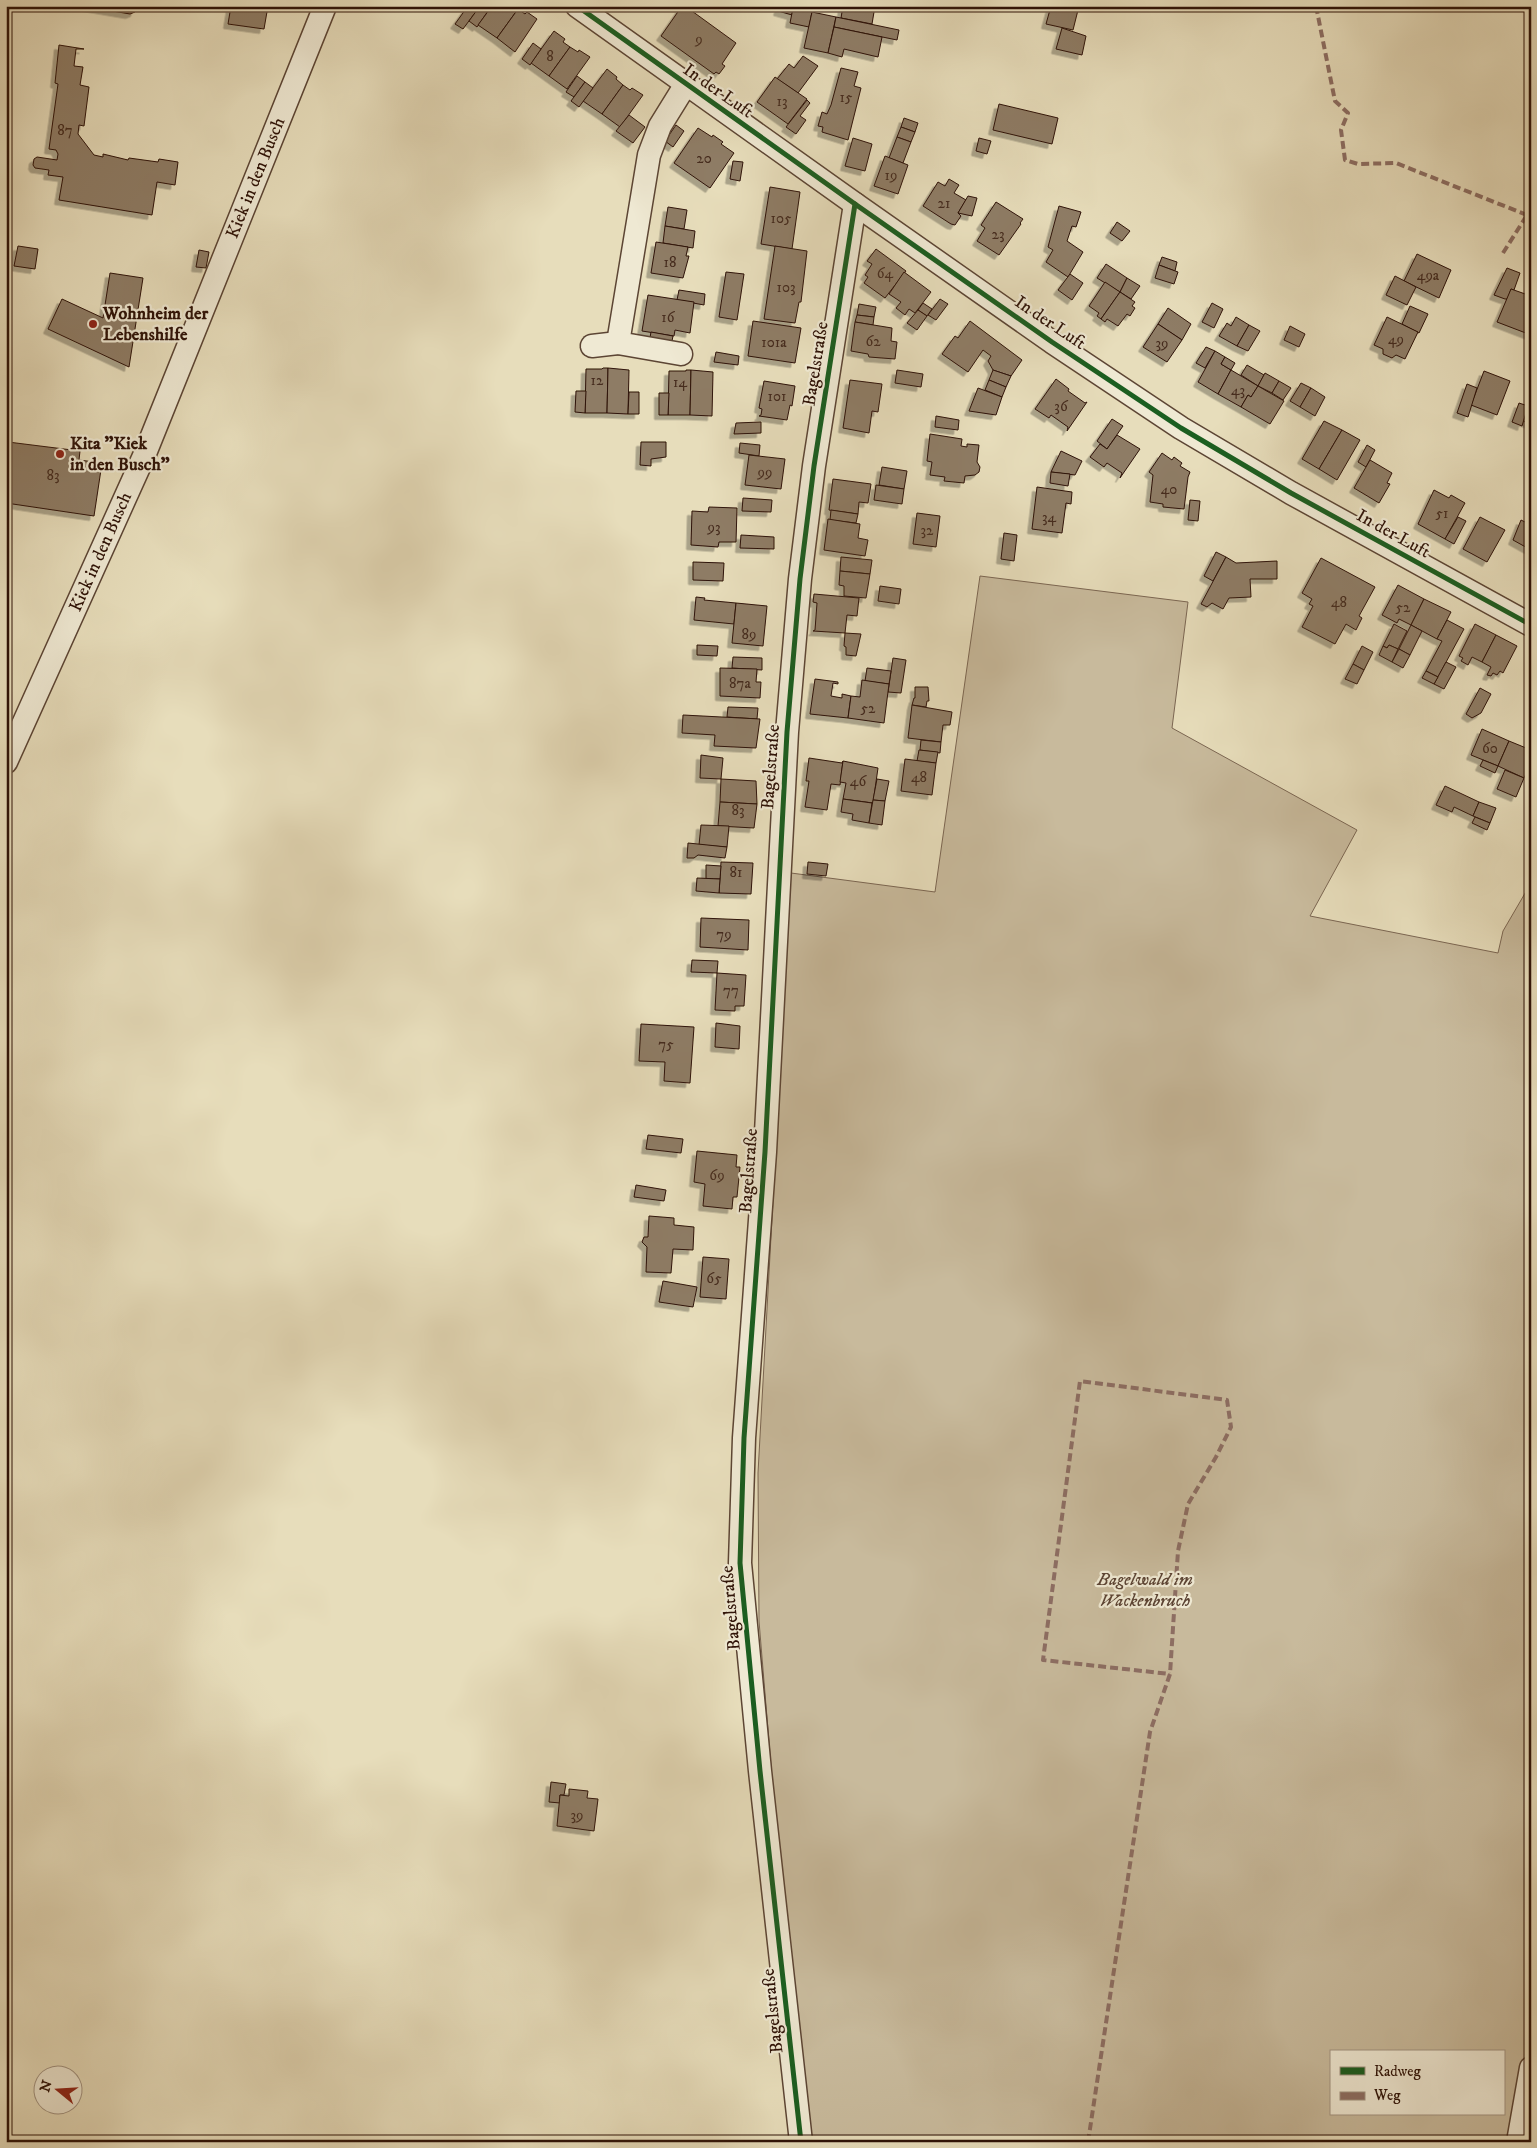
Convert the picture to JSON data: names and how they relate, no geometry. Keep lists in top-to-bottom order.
{
  "streets": {
    "street": ["In der Luft", "Kiek in den Busch", "Bagelstraße"]
  },
  "crossings": [
    ["In der Luft", "Bagelstraße"]
  ],
  "parks": ["Bagelwald im Wackenbruch"],
  "places": ["Wohnheim der Lebenshilfe", "Kita \"Kiek in den Busch\""],
  "house_numbers": [
    "9",
    "8",
    "15",
    "13",
    "87",
    "20",
    "19",
    "21",
    "105",
    "23",
    "18",
    "64",
    "49a",
    "103",
    "16",
    "49",
    "62",
    "101a",
    "39",
    "12",
    "14",
    "43",
    "101",
    "36",
    "99",
    "83",
    "40",
    "51",
    "34",
    "93",
    "32",
    "48",
    "52",
    "89",
    "87a",
    "52",
    "60",
    "48",
    "46",
    "83",
    "81",
    "79",
    "77",
    "75",
    "69",
    "65",
    "39"
  ],
  "legend": ["Radweg", "Weg"],
  "north": "left"
}
